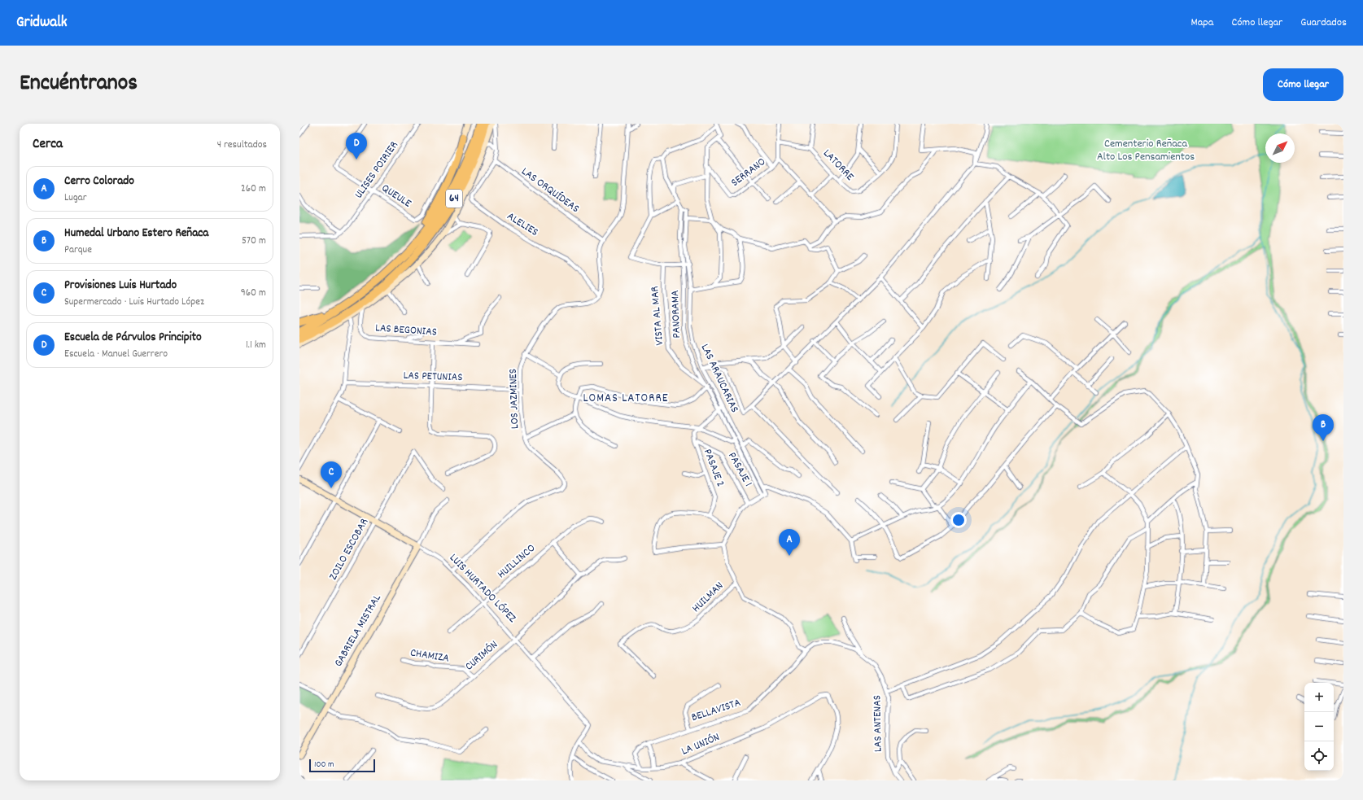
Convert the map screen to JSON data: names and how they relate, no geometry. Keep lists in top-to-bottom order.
{
  "streets": {
    "highway": ["64"],
    "street": [
      "LATORRE",
      "ULISES POIRIER",
      "SERRANO",
      "LAS ORQUÍDEAS",
      "QUEULE",
      "ALELIES",
      "PANORAMA",
      "VISTA AL MAR",
      "LAS BEGONIAS",
      "LAS PETUNIAS",
      "LAS ARAUCARIAS",
      "LOS JAZMINES",
      "PASAJE 2",
      "PASAJE 1",
      "ZOILO ESCOBAR",
      "HUILLINCO",
      "LUIS HURTADO LÓPEZ",
      "HUILMAN",
      "GABRIELA MISTRAL",
      "CHAMIZA",
      "CURIMÓN",
      "BELLAVISTA",
      "LAS ANTENAS",
      "LA UNIÓN"
    ]
  },
  "crossings": [
    ["LATORRE", "SERRANO"],
    ["ULISES POIRIER", "QUEULE"],
    ["LAS ORQUÍDEAS", "ALELIES"],
    ["ALELIES", "LOS JAZMINES"],
    ["PANORAMA", "VISTA AL MAR"],
    ["PANORAMA", "LAS ARAUCARIAS"],
    ["LAS PETUNIAS", "LOS JAZMINES"],
    ["LOS JAZMINES", "LUIS HURTADO LÓPEZ"],
    ["PASAJE 2", "PASAJE 1"],
    ["ZOILO ESCOBAR", "LUIS HURTADO LÓPEZ"],
    ["HUILLINCO", "LUIS HURTADO LÓPEZ"],
    ["LUIS HURTADO LÓPEZ", "GABRIELA MISTRAL"],
    ["LUIS HURTADO LÓPEZ", "CURIMÓN"],
    ["LUIS HURTADO LÓPEZ", "LA UNIÓN"],
    ["CHAMIZA", "CURIMÓN"],
    ["BELLAVISTA", "LAS ANTENAS"],
    ["BELLAVISTA", "LA UNIÓN"]
  ],
  "districts": ["LOMAS LATORRE"],
  "parks": ["Cementerio Reñaca Alto Los Pensamientos"],
  "scale_bar": "100 m",
  "north": "top right",
  "page": {
    "header": "Gridwalk",
    "nav": ["Mapa", "Cómo llegar", "Guardados"],
    "title": "Encuéntranos",
    "buttons": "Cómo llegar",
    "heading": ["Cerca", "4 resultados"],
    "pins": [
      "D",
      "B",
      "C",
      "A"
    ],
    "list": [
      {
        "mark": "A",
        "name": "Cerro Colorado",
        "note": "Lugar",
        "value": "260 m"
      },
      {
        "mark": "B",
        "name": "Humedal Urbano Estero Reñaca",
        "note": "Parque",
        "value": "570 m"
      },
      {
        "mark": "C",
        "name": "Provisiones Luis Hurtado",
        "note": "Supermercado · Luis Hurtado López",
        "value": "960 m"
      },
      {
        "mark": "D",
        "name": "Escuela de Párvulos Principito",
        "note": "Escuela · Manuel Guerrero",
        "value": "1.1 km"
      }
    ],
    "map_buttons": ["+", "−"],
    "scale": "100 m"
  }
}
